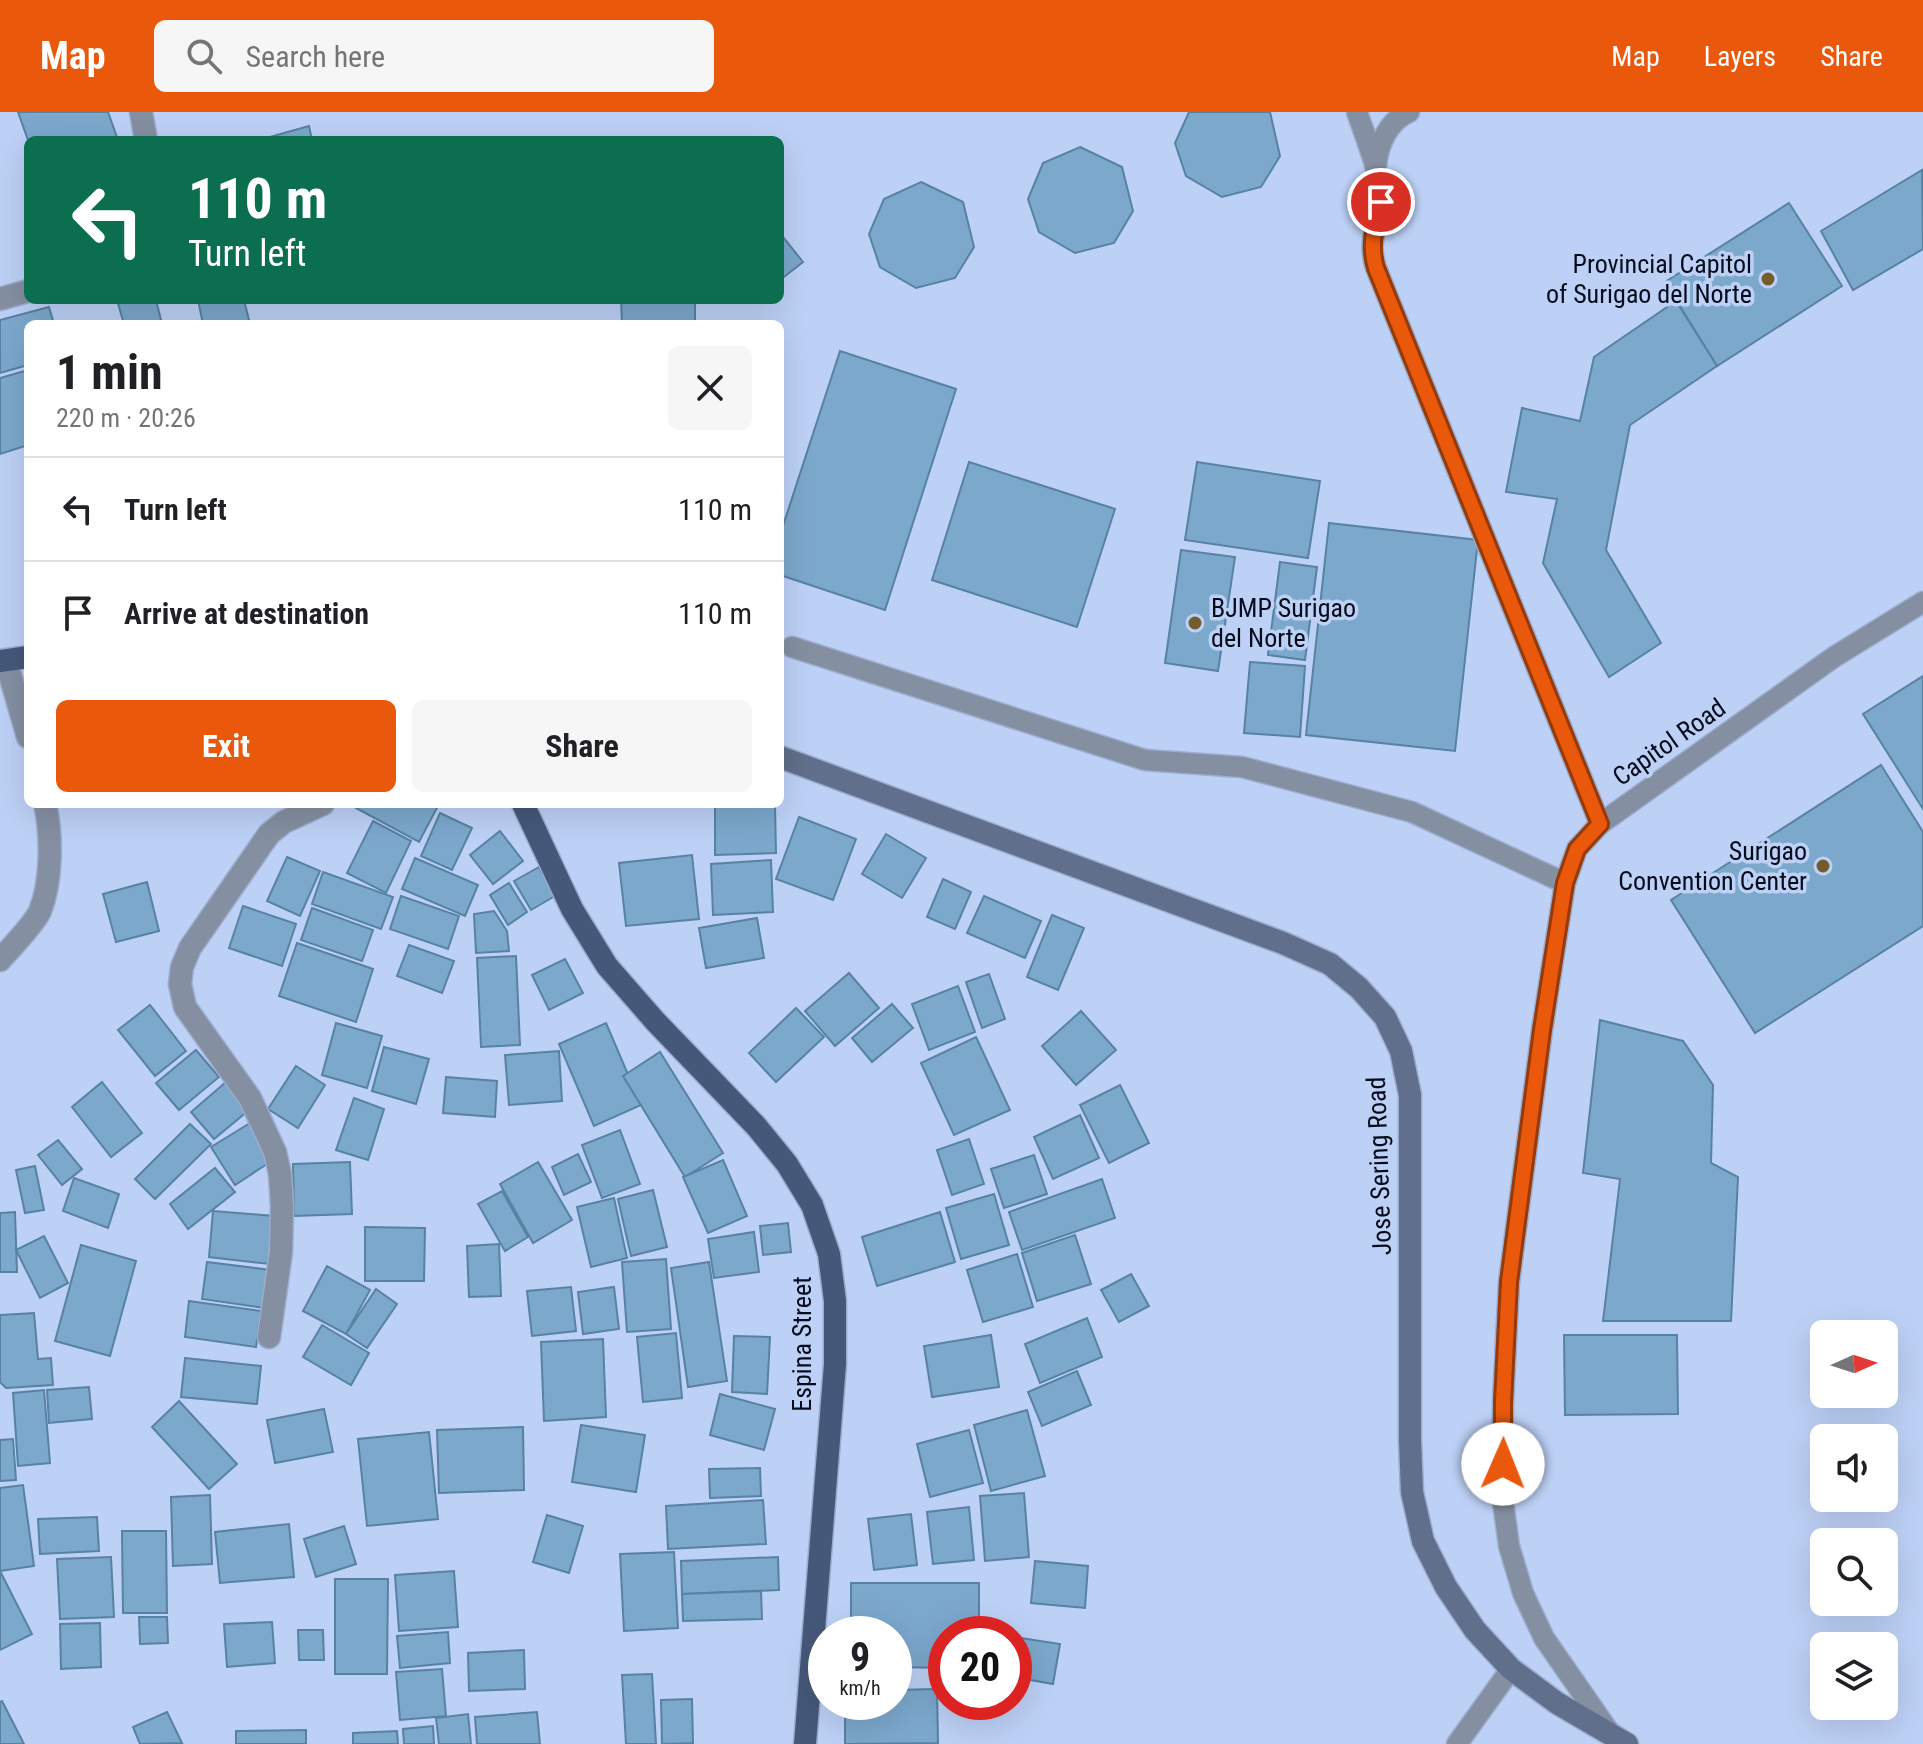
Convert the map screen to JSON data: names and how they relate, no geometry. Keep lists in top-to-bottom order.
{
  "streets": {
    "main road": ["Jose Sering Road", "Espina Street"],
    "lane": ["Capitol Road"]
  },
  "crossings": [
    ["Capitol Road", "Jose Sering Road"]
  ],
  "places": ["Provincial Capitol of Surigao del Norte", "BJMP Surigao del Norte", "Surigao Convention Center"],
  "north": "right",
  "page": {
    "header": "Map",
    "search": "Search here",
    "nav": ["Map", "Layers", "Share"],
    "turn": ["110 m", "Turn left"],
    "heading": ["1 min", "220 m · 20:26"],
    "list": [
      {
        "name": "Turn left",
        "value": "110 m"
      },
      {
        "name": "Arrive at destination",
        "value": "110 m"
      }
    ],
    "buttons": ["Exit", "Share"],
    "speed": "9 km/h",
    "limit": "20"
  }
}
